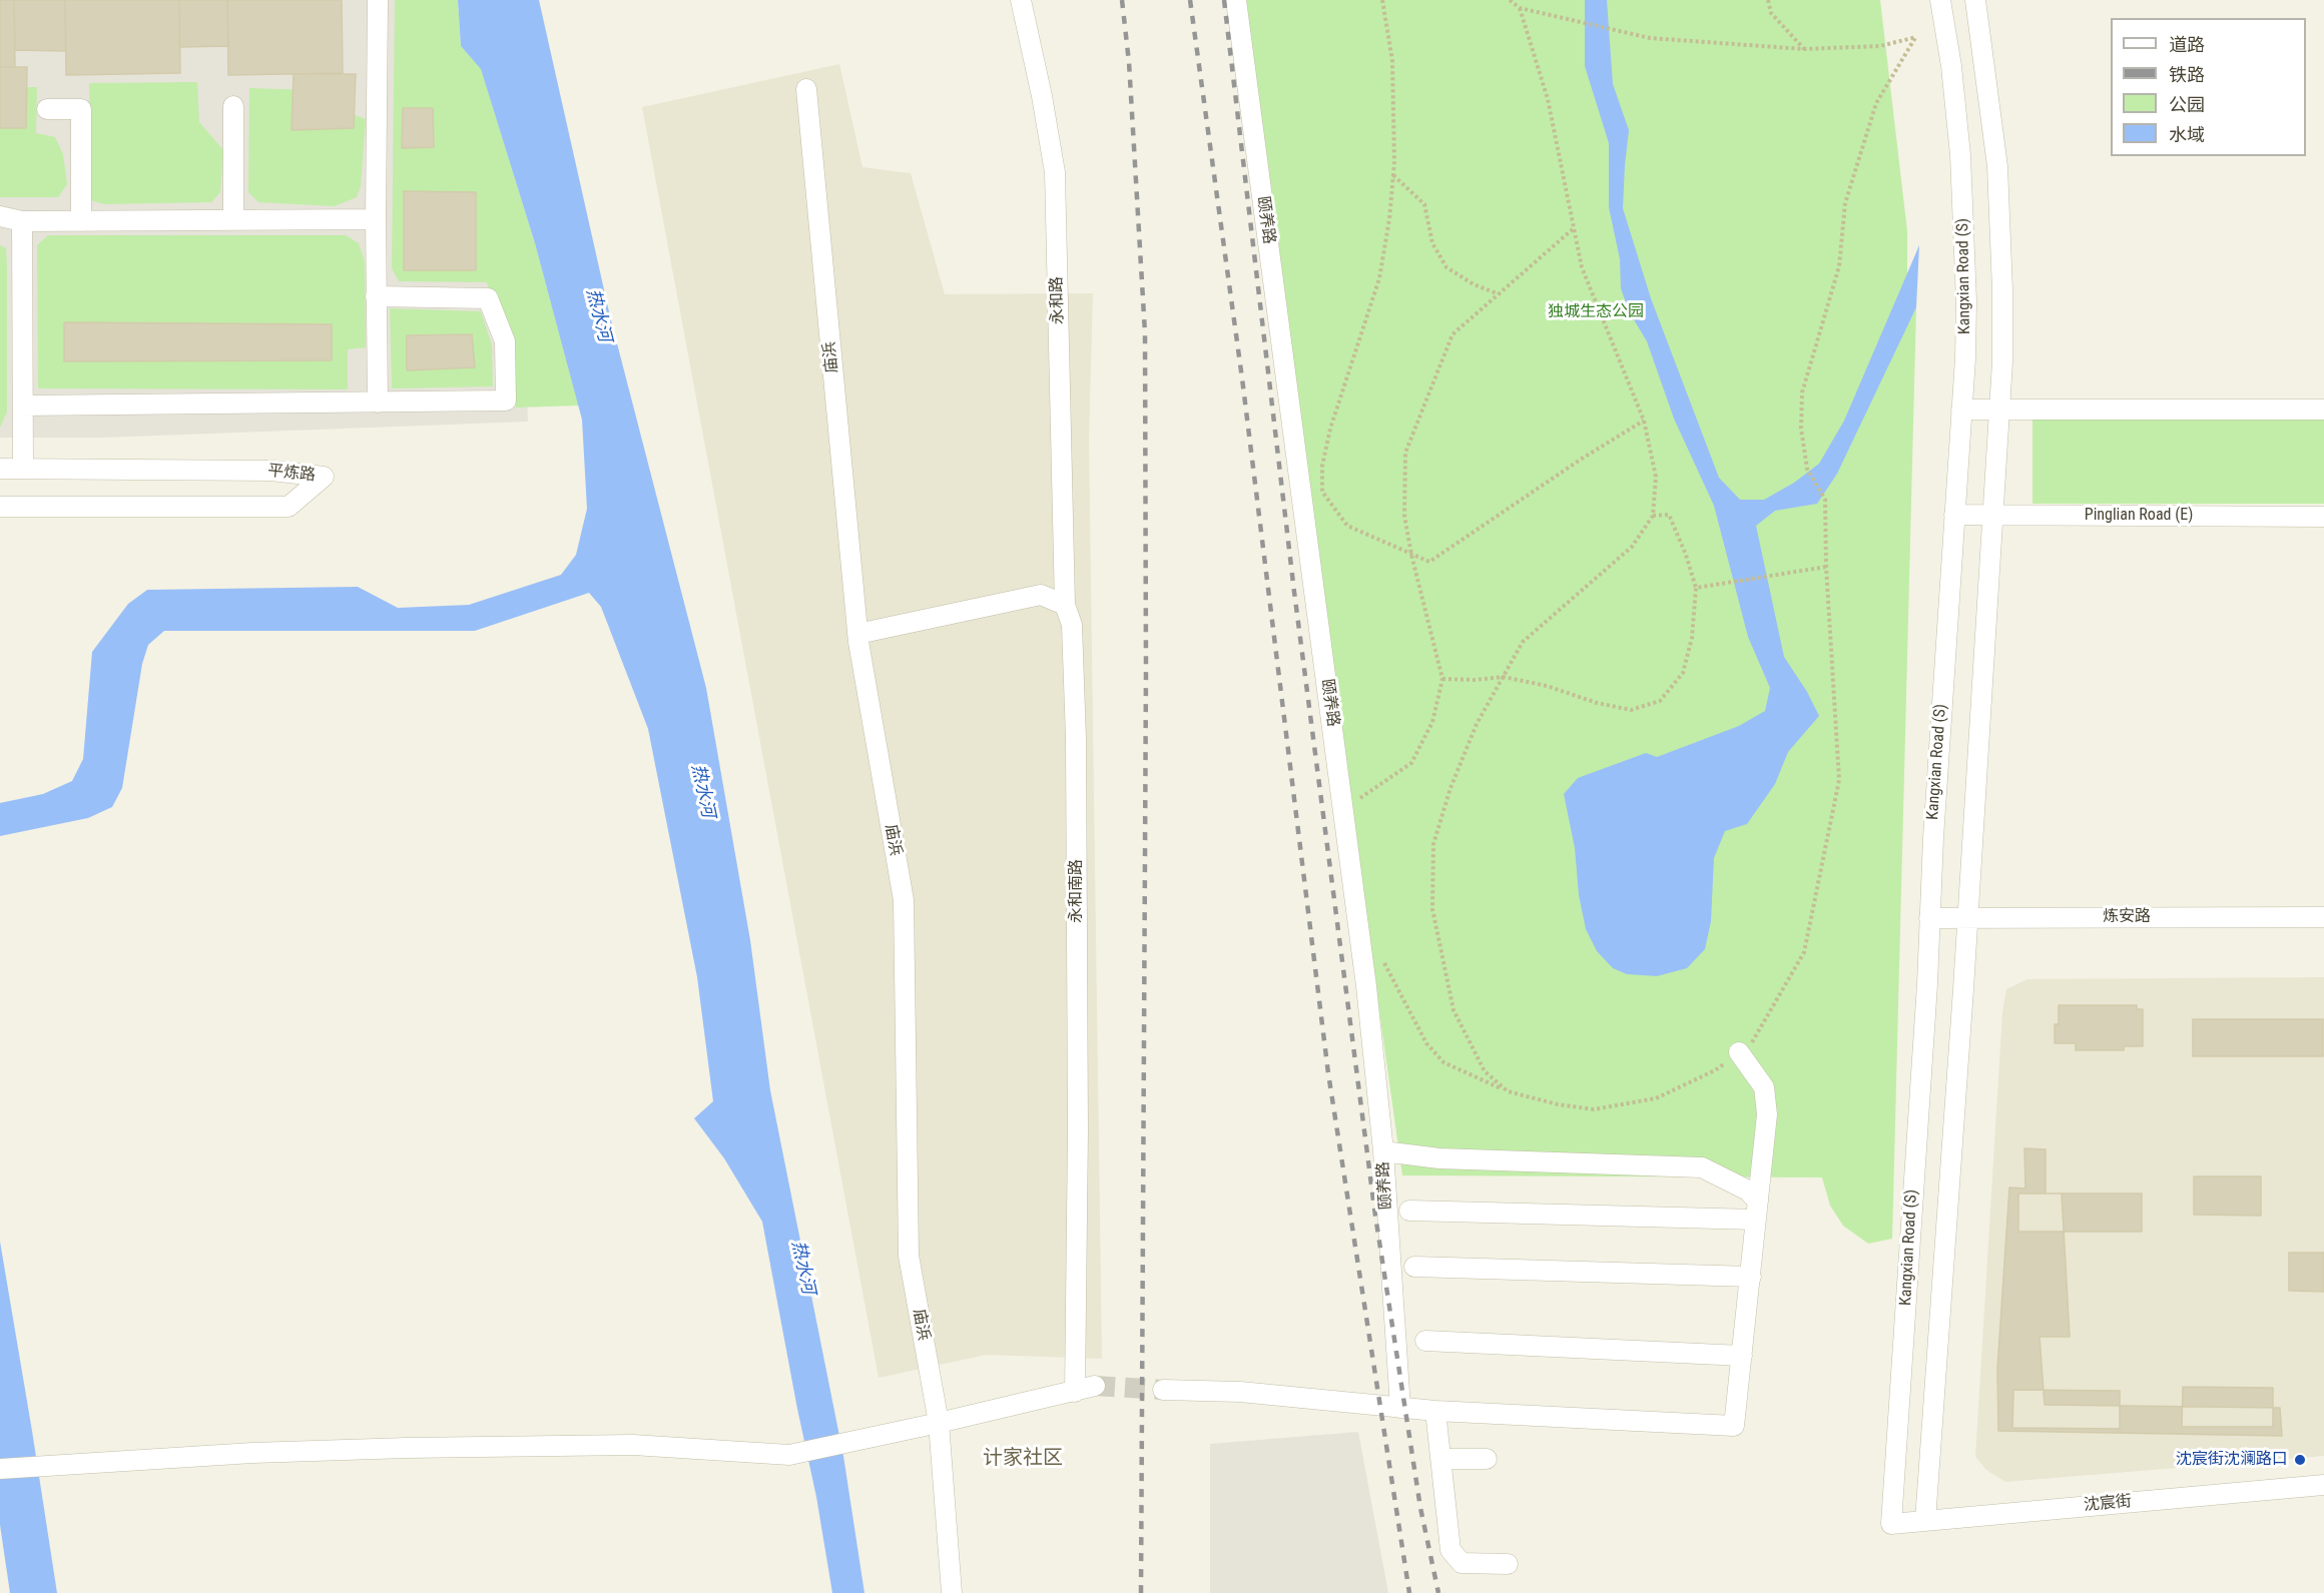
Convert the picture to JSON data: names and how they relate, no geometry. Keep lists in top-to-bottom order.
{
  "streets": {
    "street": [
      "颐养路",
      "Kangxian Road (S)",
      "永和路",
      "庙浜",
      "平炼路",
      "Pinglian Road (E)",
      "永和南路",
      "炼安路",
      "沈宸街"
    ]
  },
  "crossings": [
    ["Kangxian Road (S)", "Pinglian Road (E)"],
    ["Kangxian Road (S)", "炼安路"],
    ["Kangxian Road (S)", "沈宸街"],
    ["永和路", "永和南路"]
  ],
  "districts": ["计家社区"],
  "water": ["热水河"],
  "parks": ["独城生态公园"],
  "places": ["沈宸街沈澜路口"],
  "legend": [
    "道路",
    "铁路",
    "公园",
    "水域"
  ]
}
